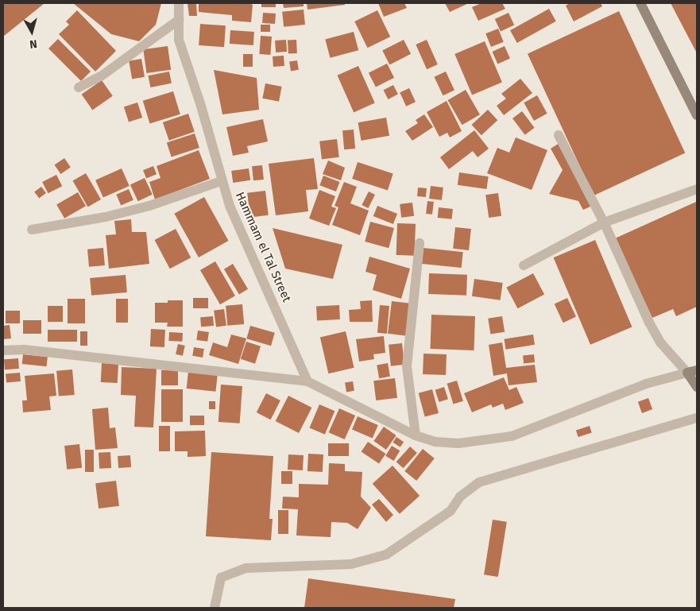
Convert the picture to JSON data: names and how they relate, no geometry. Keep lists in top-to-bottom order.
{
  "streets": {
    "street": ["Hammam el Tal Street"]
  },
  "north": "bottom"
}
